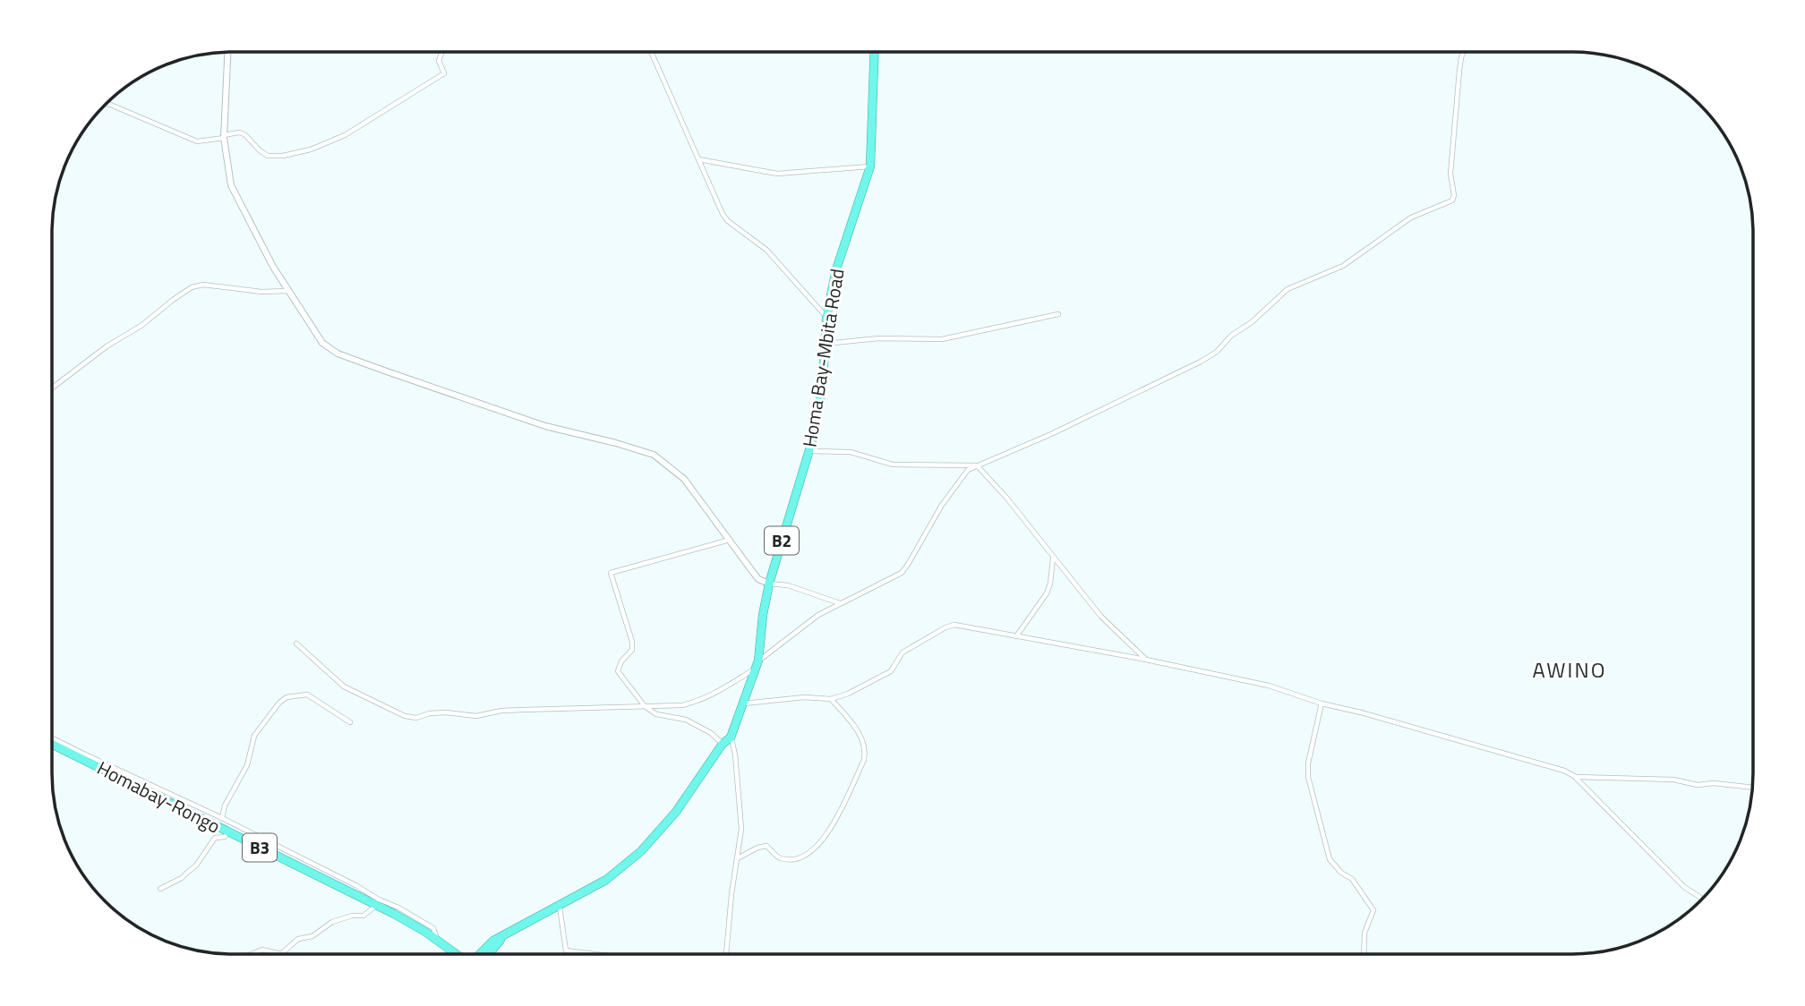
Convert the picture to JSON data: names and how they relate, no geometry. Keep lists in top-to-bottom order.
{
  "streets": {
    "highway": [
      "Homa Bay-Mbita Road",
      "B2",
      "Homabay-Rongo",
      "B3"
    ]
  },
  "districts": ["AWINO"]
}
